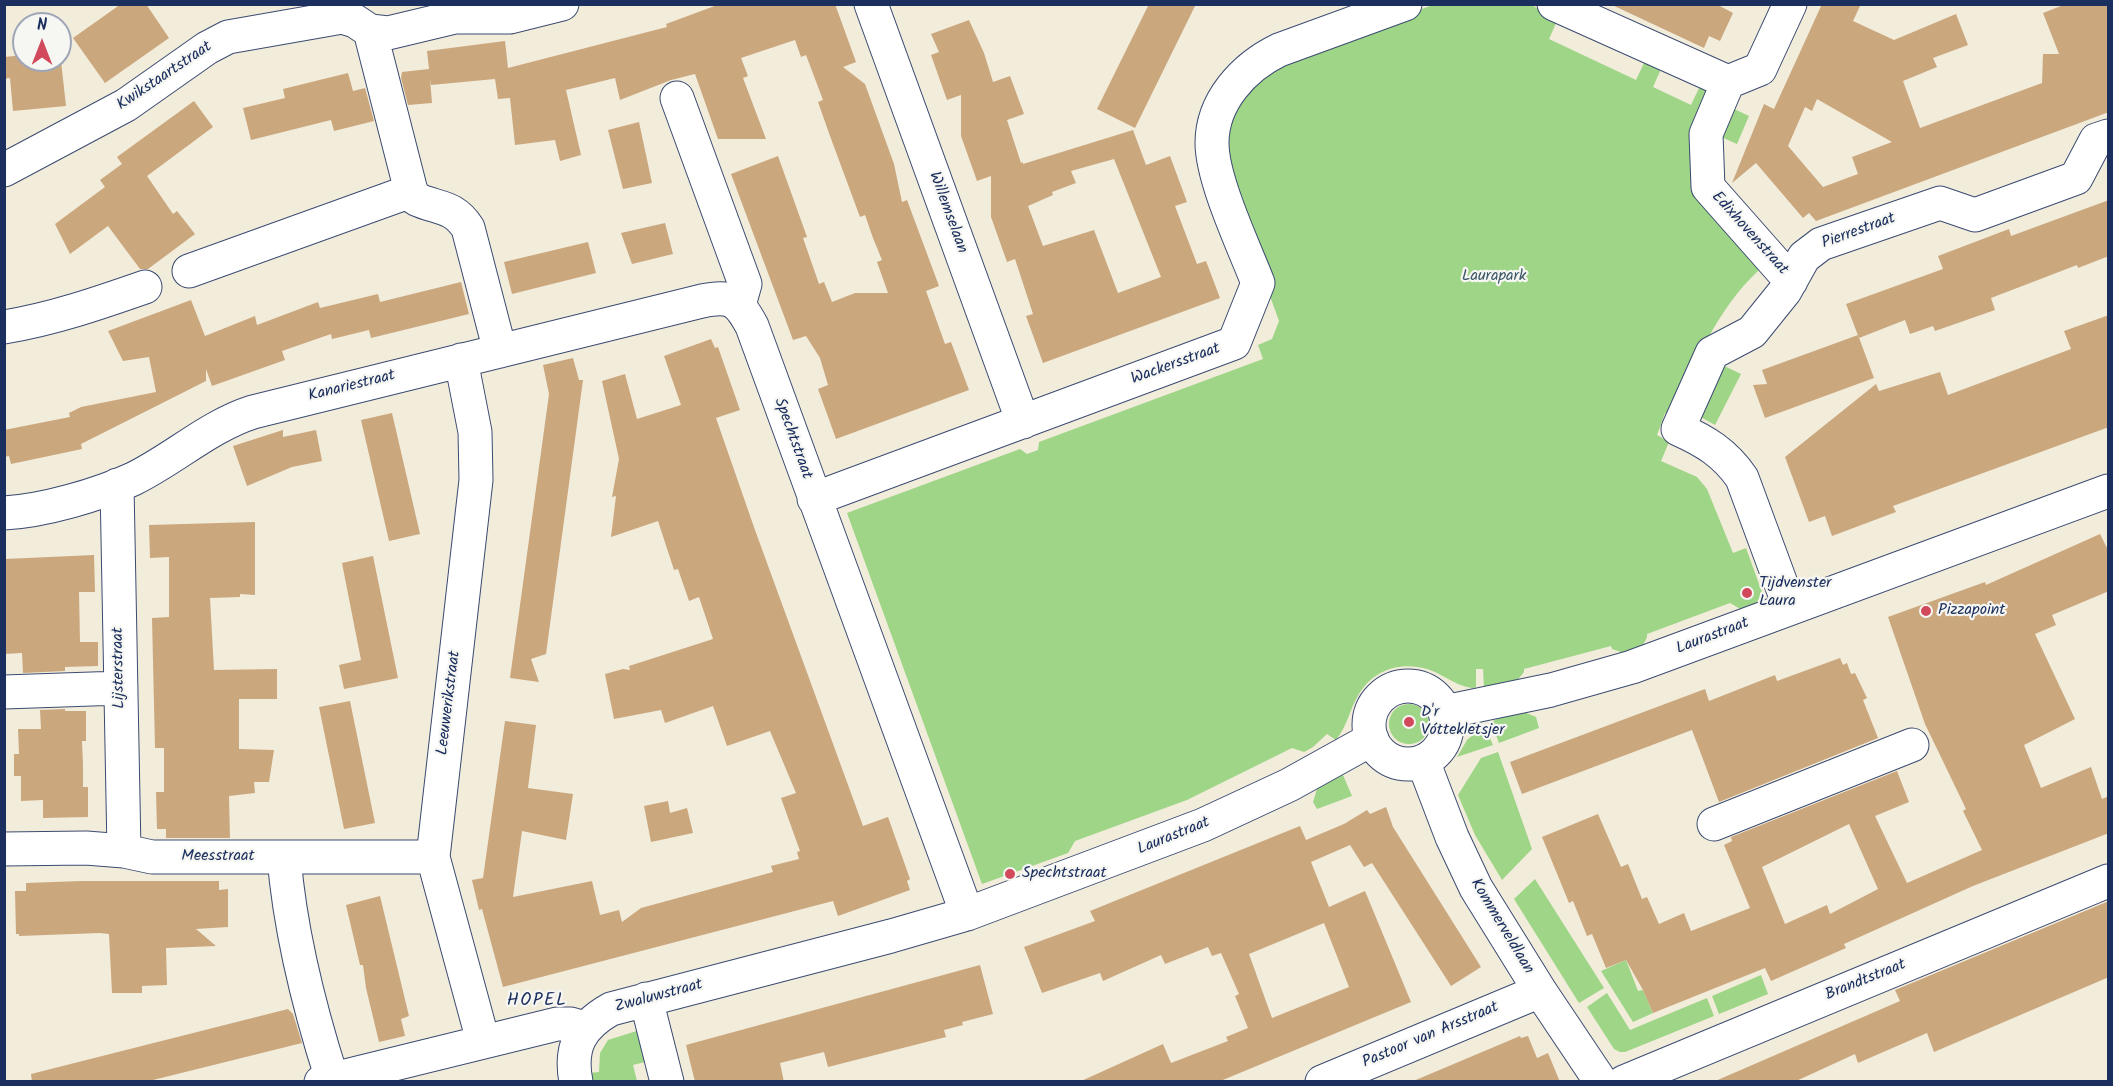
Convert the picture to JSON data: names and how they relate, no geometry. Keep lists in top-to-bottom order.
{
  "streets": {
    "street": [
      "Kwikstaartstraat",
      "Willemselaan",
      "Pierrestraat",
      "Edixhovenstraat",
      "Wackersstraat",
      "Kanariestraat",
      "Spechtstraat",
      "Laurastraat",
      "Lijsterstraat",
      "Leeuwerikstraat",
      "Meesstraat",
      "Kommerveldlaan",
      "Brandtstraat",
      "Zwaluwstraat",
      "Pastoor van Arsstraat"
    ]
  },
  "crossings": [
    ["Willemselaan", "Wackersstraat"],
    ["Pierrestraat", "Edixhovenstraat"],
    ["Pierrestraat", "Laurastraat"],
    ["Wackersstraat", "Spechtstraat"],
    ["Kanariestraat", "Spechtstraat"],
    ["Kanariestraat", "Lijsterstraat"],
    ["Kanariestraat", "Leeuwerikstraat"],
    ["Spechtstraat", "Laurastraat"],
    ["Spechtstraat", "Zwaluwstraat"],
    ["Laurastraat", "Kommerveldlaan"],
    ["Laurastraat", "Zwaluwstraat"],
    ["Lijsterstraat", "Meesstraat"],
    ["Leeuwerikstraat", "Meesstraat"],
    ["Kommerveldlaan", "Pastoor van Arsstraat"]
  ],
  "districts": ["HOPEL"],
  "parks": ["Laurapark"],
  "places": [
    "Tijdvenster Laura",
    "Pizzapoint",
    "D'r Vóttekletsjer",
    "Spechtstraat"
  ],
  "north": "top"
}
